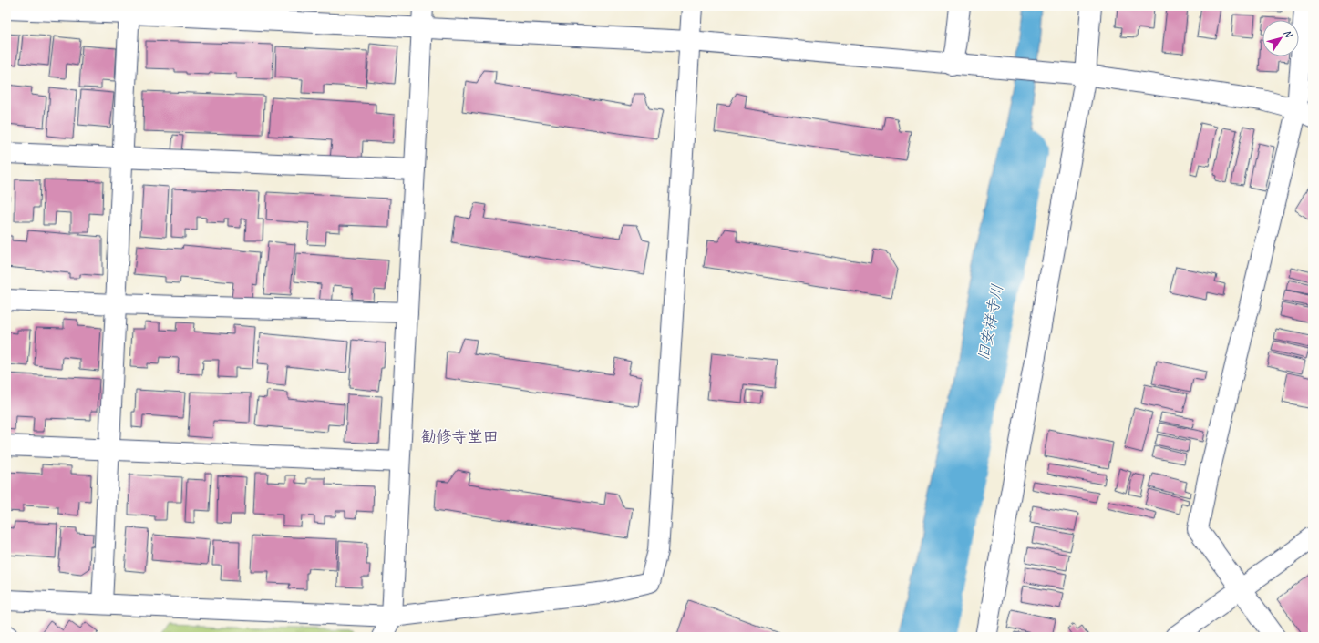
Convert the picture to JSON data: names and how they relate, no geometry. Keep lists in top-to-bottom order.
{
  "districts": ["勧修寺堂田"],
  "water": ["旧安祥寺川"],
  "north": "top right"
}
